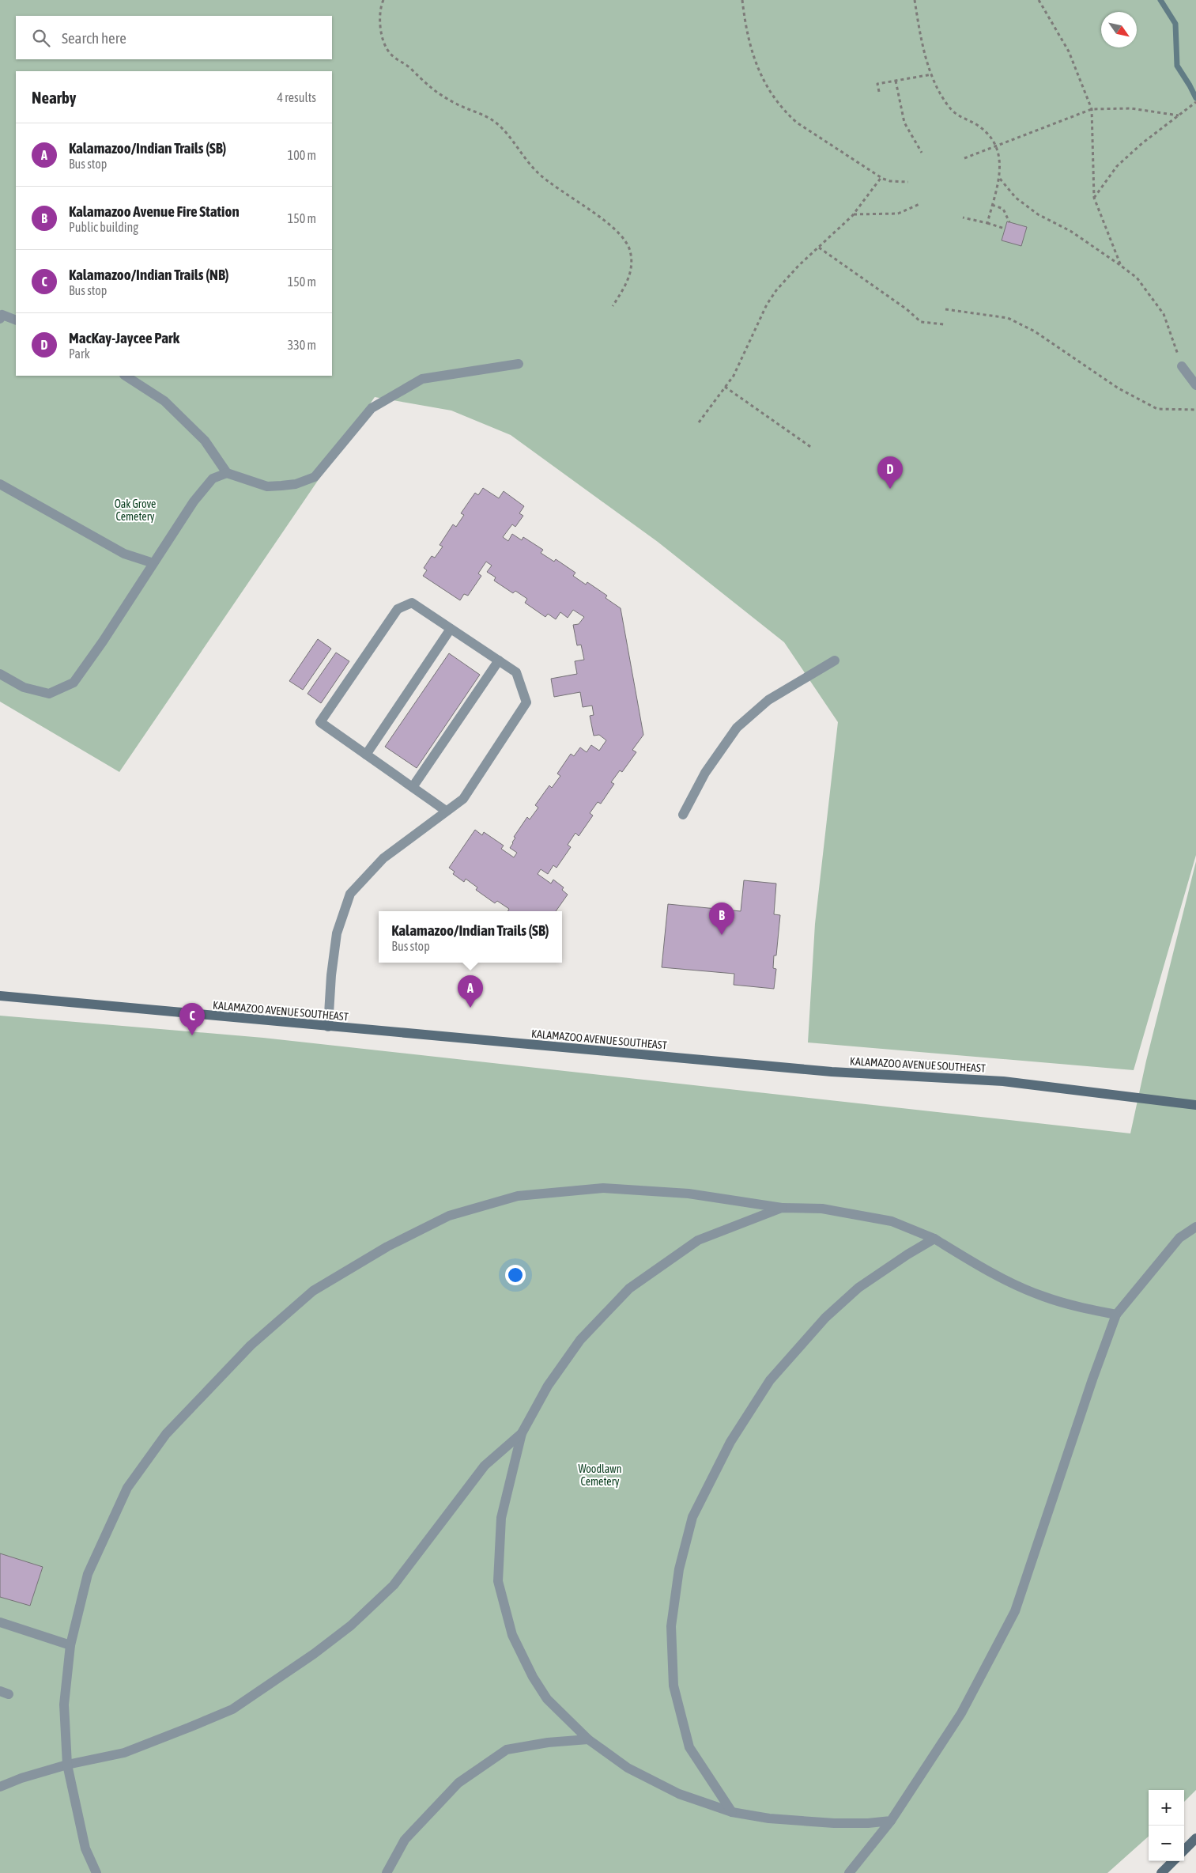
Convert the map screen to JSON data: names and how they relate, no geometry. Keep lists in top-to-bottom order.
{
  "streets": {
    "main road": ["KALAMAZOO AVENUE SOUTHEAST"]
  },
  "parks": ["Oak Grove Cemetery", "Woodlawn Cemetery"],
  "north": "bottom right",
  "page": {
    "search": "Search here",
    "heading": ["Nearby", "4 results"],
    "list": [
      {
        "mark": "A",
        "name": "Kalamazoo/Indian Trails (SB)",
        "note": "Bus stop",
        "value": "100 m"
      },
      {
        "mark": "B",
        "name": "Kalamazoo Avenue Fire Station",
        "note": "Public building",
        "value": "150 m"
      },
      {
        "mark": "C",
        "name": "Kalamazoo/Indian Trails (NB)",
        "note": "Bus stop",
        "value": "150 m"
      },
      {
        "mark": "D",
        "name": "MacKay-Jaycee Park",
        "note": "Park",
        "value": "330 m"
      }
    ],
    "pins": [
      "D",
      "B",
      "A",
      "C"
    ],
    "popup": ["Kalamazoo/Indian Trails (SB)", "Bus stop"],
    "map_buttons": ["+", "−"]
  }
}
